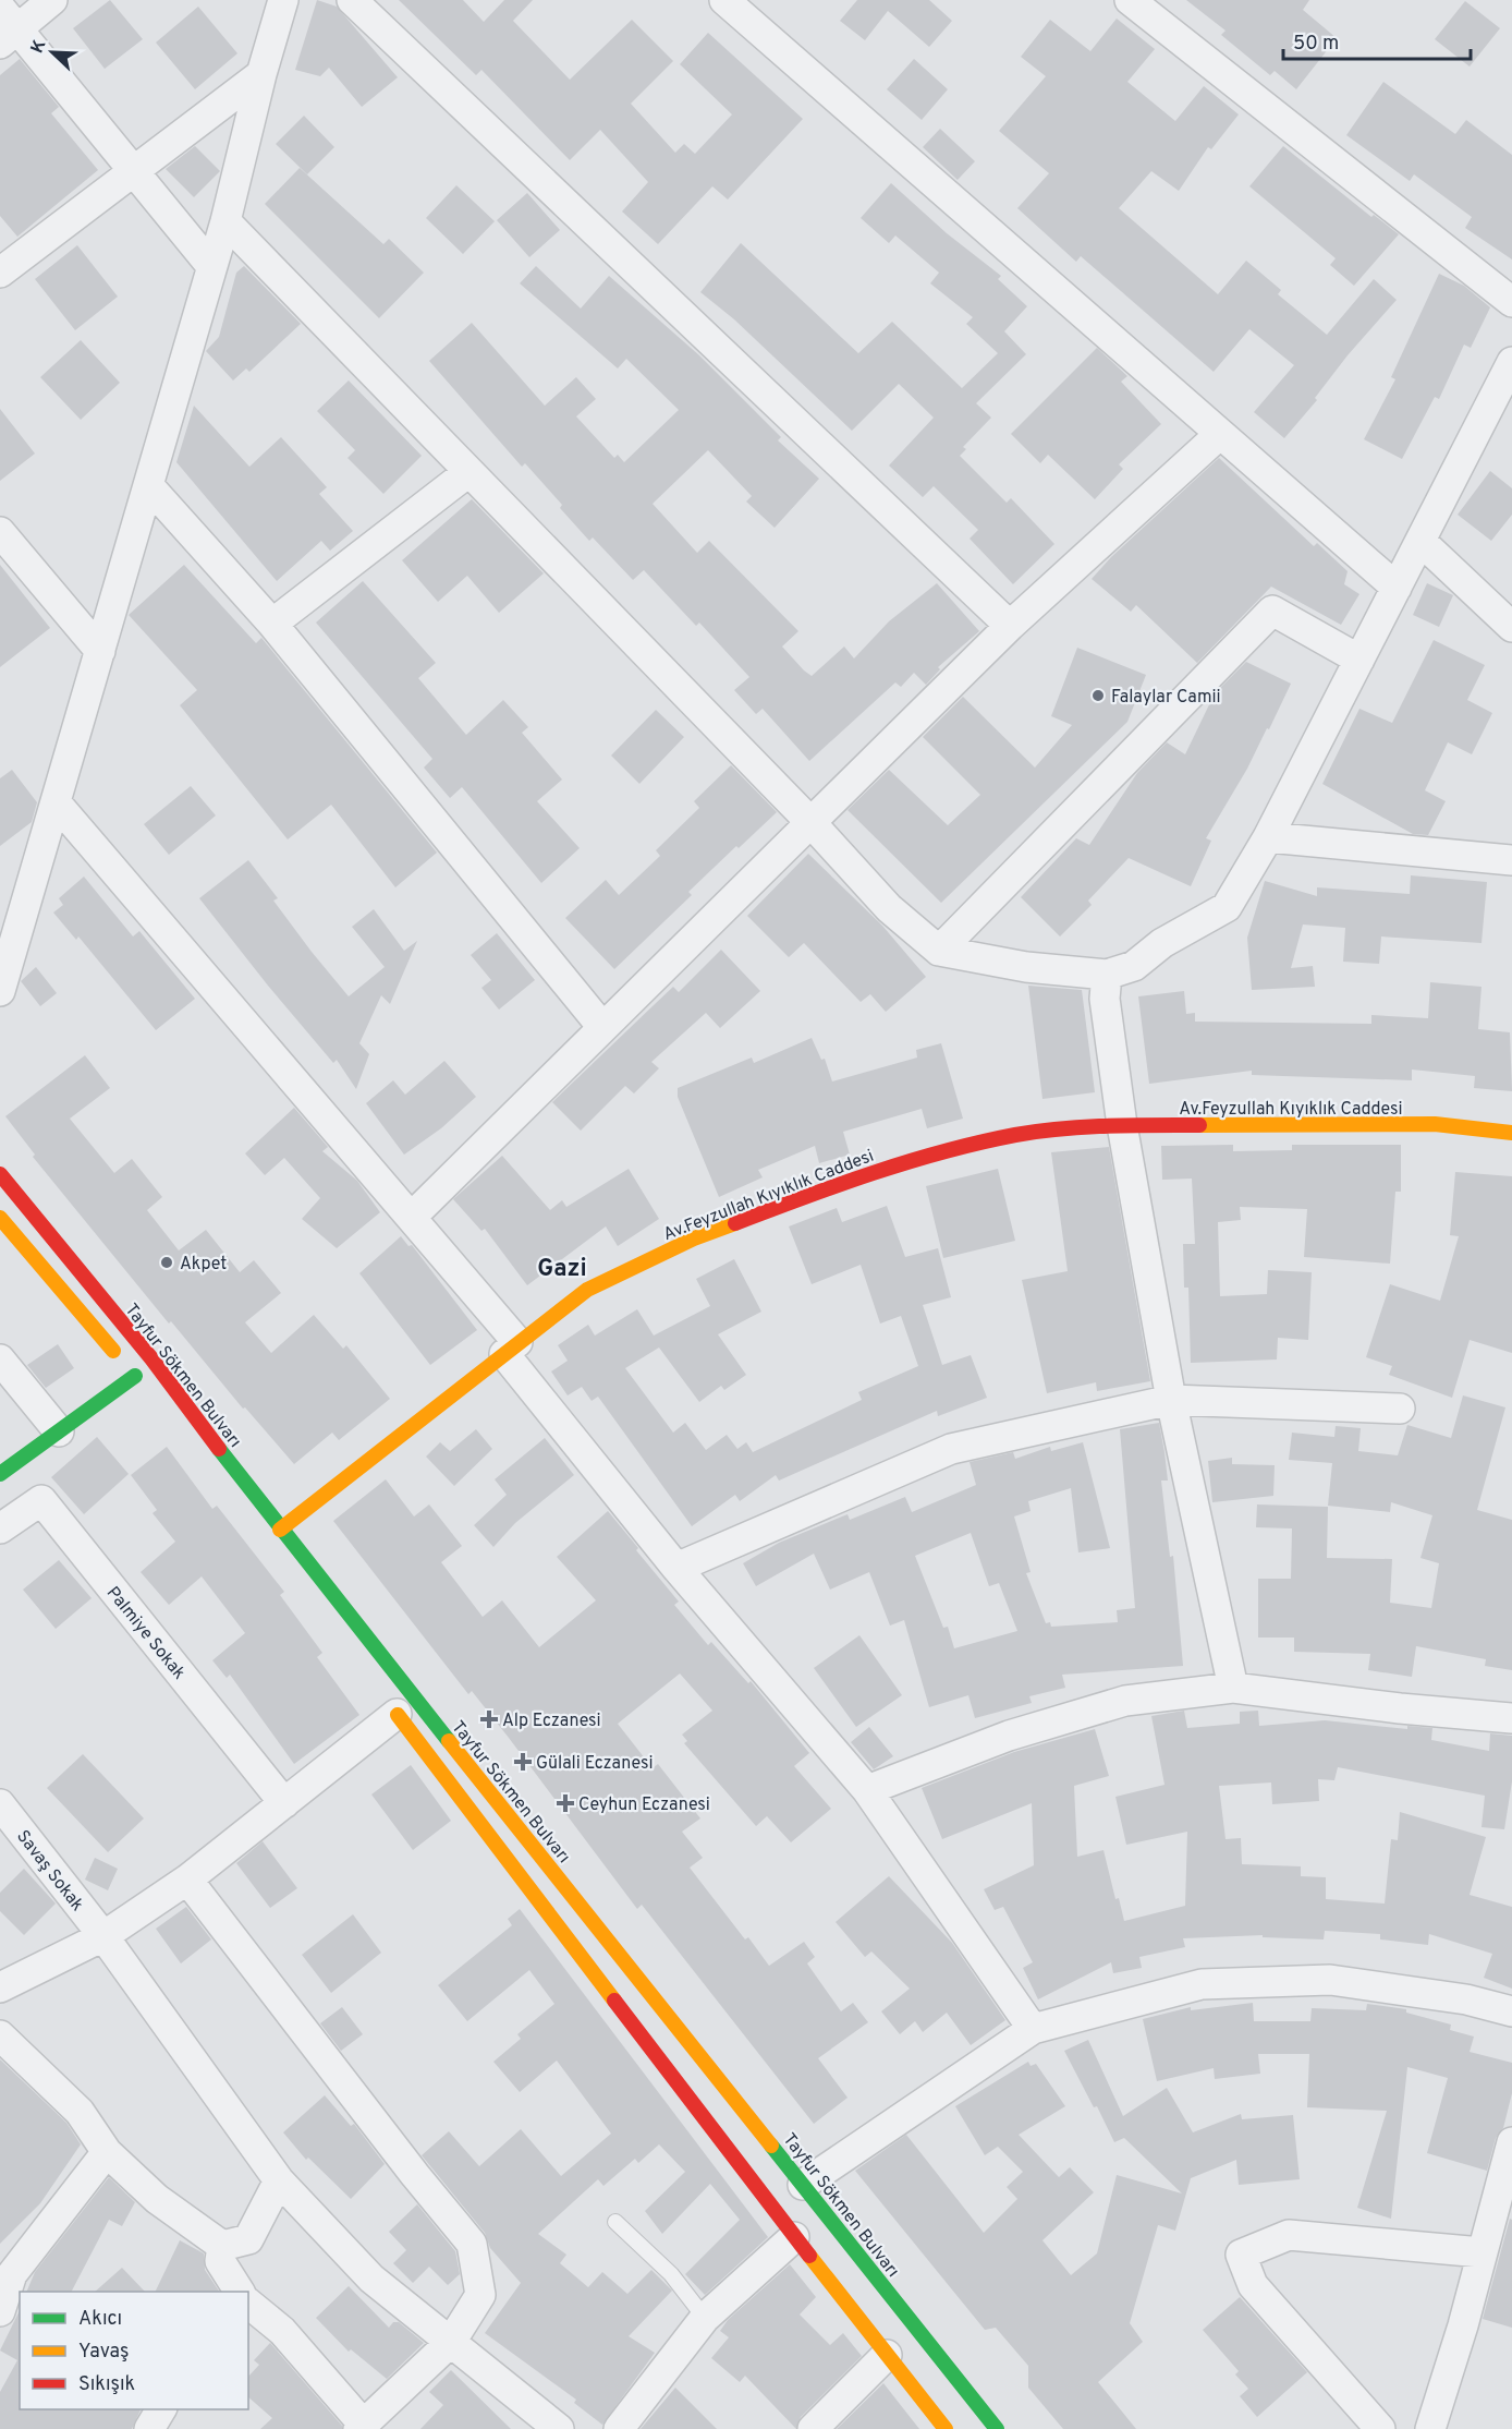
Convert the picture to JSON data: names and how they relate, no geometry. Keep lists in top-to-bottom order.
{
  "streets": {
    "main road": ["Av.Feyzullah Kıyıklık Caddesi", "Tayfur Sökmen Bulvarı"],
    "street": ["Palmiye Sokak", "Savaş Sokak"]
  },
  "crossings": [
    ["Av.Feyzullah Kıyıklık Caddesi", "Tayfur Sökmen Bulvarı"]
  ],
  "districts": ["Gazi"],
  "places": {
    "other": ["Falaylar Camii", "Akpet"],
    "health": ["Alp Eczanesi", "Gülali Eczanesi", "Ceyhun Eczanesi"]
  },
  "legend": ["Akıcı", "Yavaş", "Sıkışık"],
  "scale_bar": "50 m",
  "north": "top left"
}
